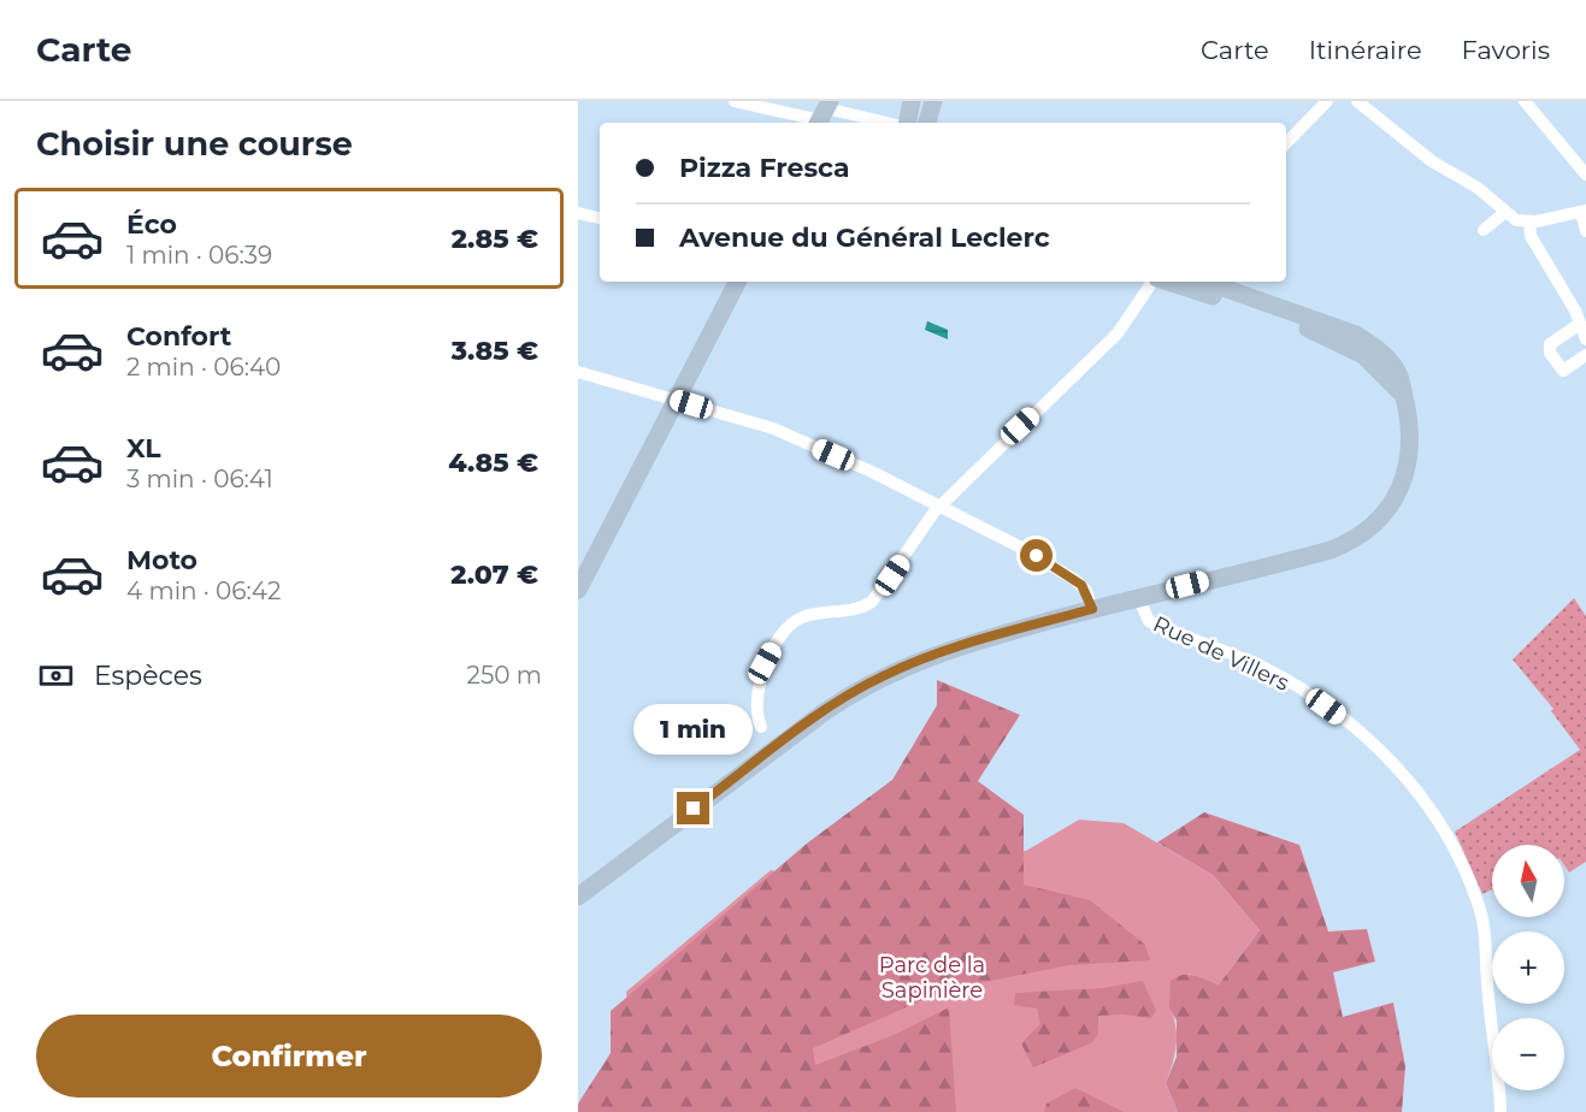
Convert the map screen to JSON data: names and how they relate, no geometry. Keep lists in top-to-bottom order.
{
  "streets": {
    "street": ["Rue de Villers"]
  },
  "parks": ["Parc de la Sapinière"],
  "north": "top",
  "page": {
    "header": "Carte",
    "nav": ["Carte", "Itinéraire", "Favoris"],
    "heading": "Choisir une course",
    "banner": ["Pizza Fresca", "Avenue du Général Leclerc"],
    "list": [
      {
        "name": "Éco",
        "note": "1 min · 06:39",
        "value": "2.85 €"
      },
      {
        "name": "Confort",
        "note": "2 min · 06:40",
        "value": "3.85 €"
      },
      {
        "name": "XL",
        "note": "3 min · 06:41",
        "value": "4.85 €"
      },
      {
        "name": "Moto",
        "note": "4 min · 06:42",
        "value": "2.07 €"
      }
    ],
    "pay": ["Espèces", "250 m"],
    "bubble": "1 min",
    "map_buttons": ["+", "−"],
    "buttons": "Confirmer"
  }
}
